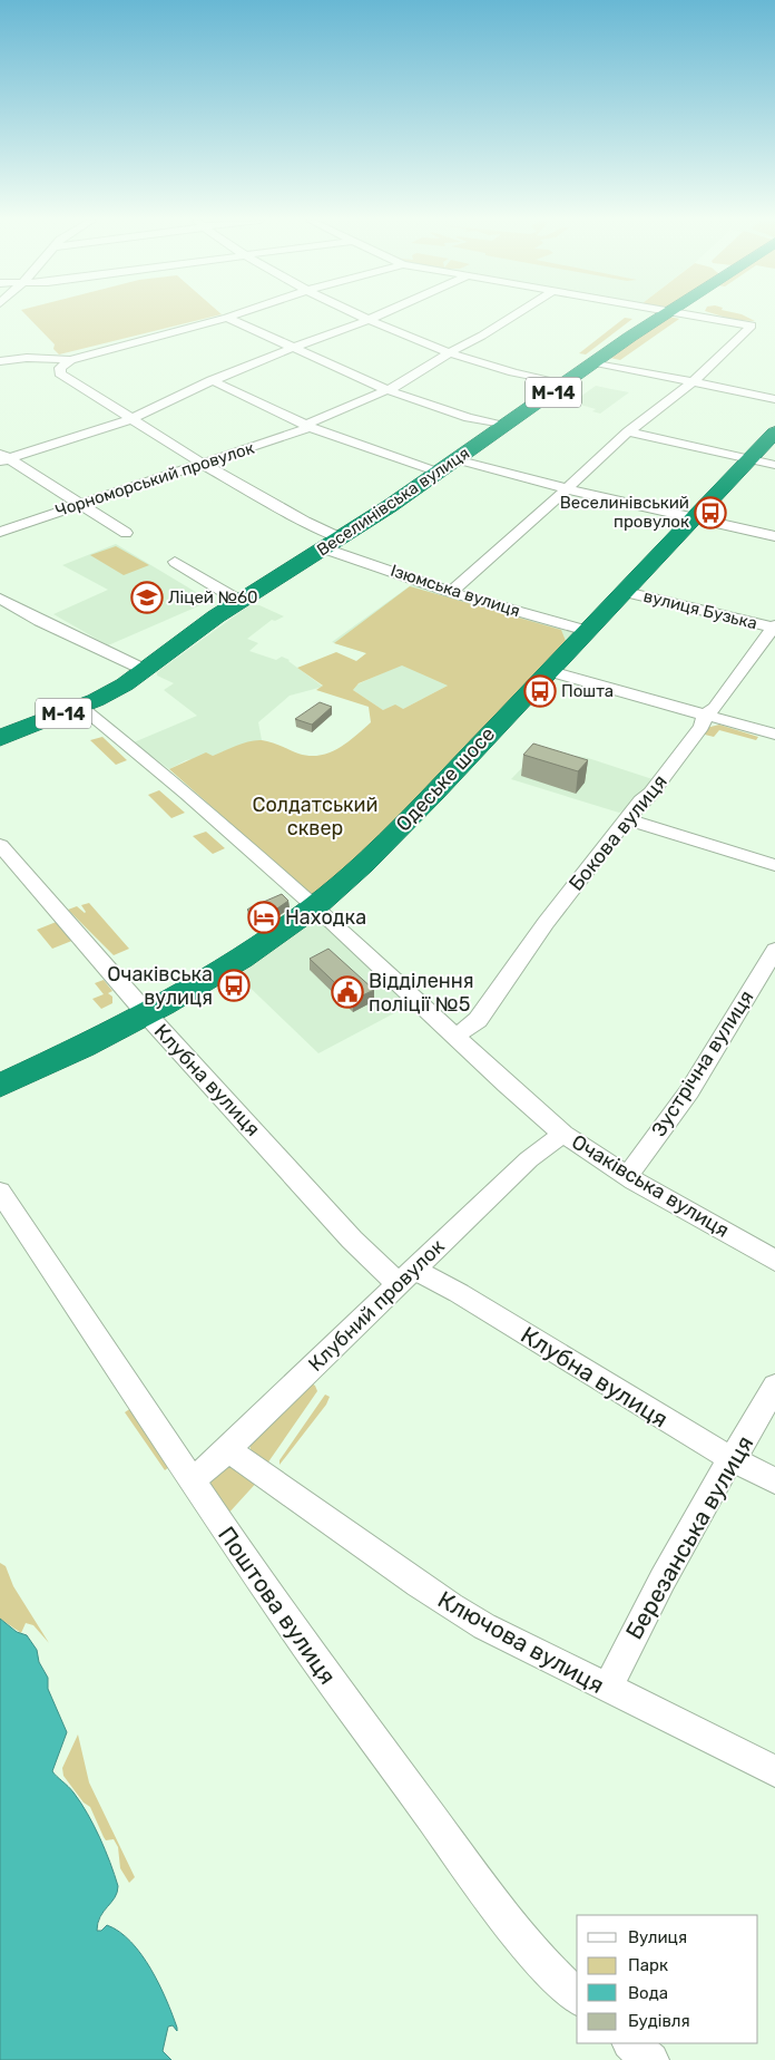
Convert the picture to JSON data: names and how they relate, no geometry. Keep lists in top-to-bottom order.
{
  "streets": {
    "highway": ["М-14", "Веселинівська вулиця", "Одеське шосе"],
    "street": [
      "Чорноморський провулок",
      "Ізюмська вулиця",
      "вулиця Бузька",
      "Бокова вулиця",
      "Зустрічна вулиця",
      "Клубна вулиця",
      "Очаківська вулиця",
      "Клубний провулок",
      "Березанська вулиця",
      "Поштова вулиця",
      "Ключова вулиця"
    ]
  },
  "crossings": [
    ["Чорноморський провулок", "Ізюмська вулиця"],
    ["Веселинівська вулиця", "Ізюмська вулиця"],
    ["Веселинівська вулиця", "Очаківська вулиця"],
    ["Ізюмська вулиця", "Одеське шосе"],
    ["вулиця Бузька", "Одеське шосе"],
    ["вулиця Бузька", "Бокова вулиця"],
    ["Одеське шосе", "Клубна вулиця"],
    ["Одеське шосе", "Очаківська вулиця"],
    ["Бокова вулиця", "Очаківська вулиця"],
    ["Зустрічна вулиця", "Очаківська вулиця"],
    ["Клубна вулиця", "Клубний провулок"],
    ["Клубна вулиця", "Березанська вулиця"],
    ["Очаківська вулиця", "Клубний провулок"],
    ["Клубний провулок", "Поштова вулиця"],
    ["Клубний провулок", "Ключова вулиця"],
    ["Березанська вулиця", "Ключова вулиця"]
  ],
  "parks": ["Солдатський сквер"],
  "places": {
    "bus stop": ["Веселинівський провулок", "Пошта", "Очаківська вулиця"],
    "school or university": ["Ліцей №60"],
    "hotel": ["Находка"],
    "public building": ["Відділення поліції №5"]
  },
  "legend": [
    "Вулиця",
    "Парк",
    "Вода",
    "Будівля"
  ]
}
